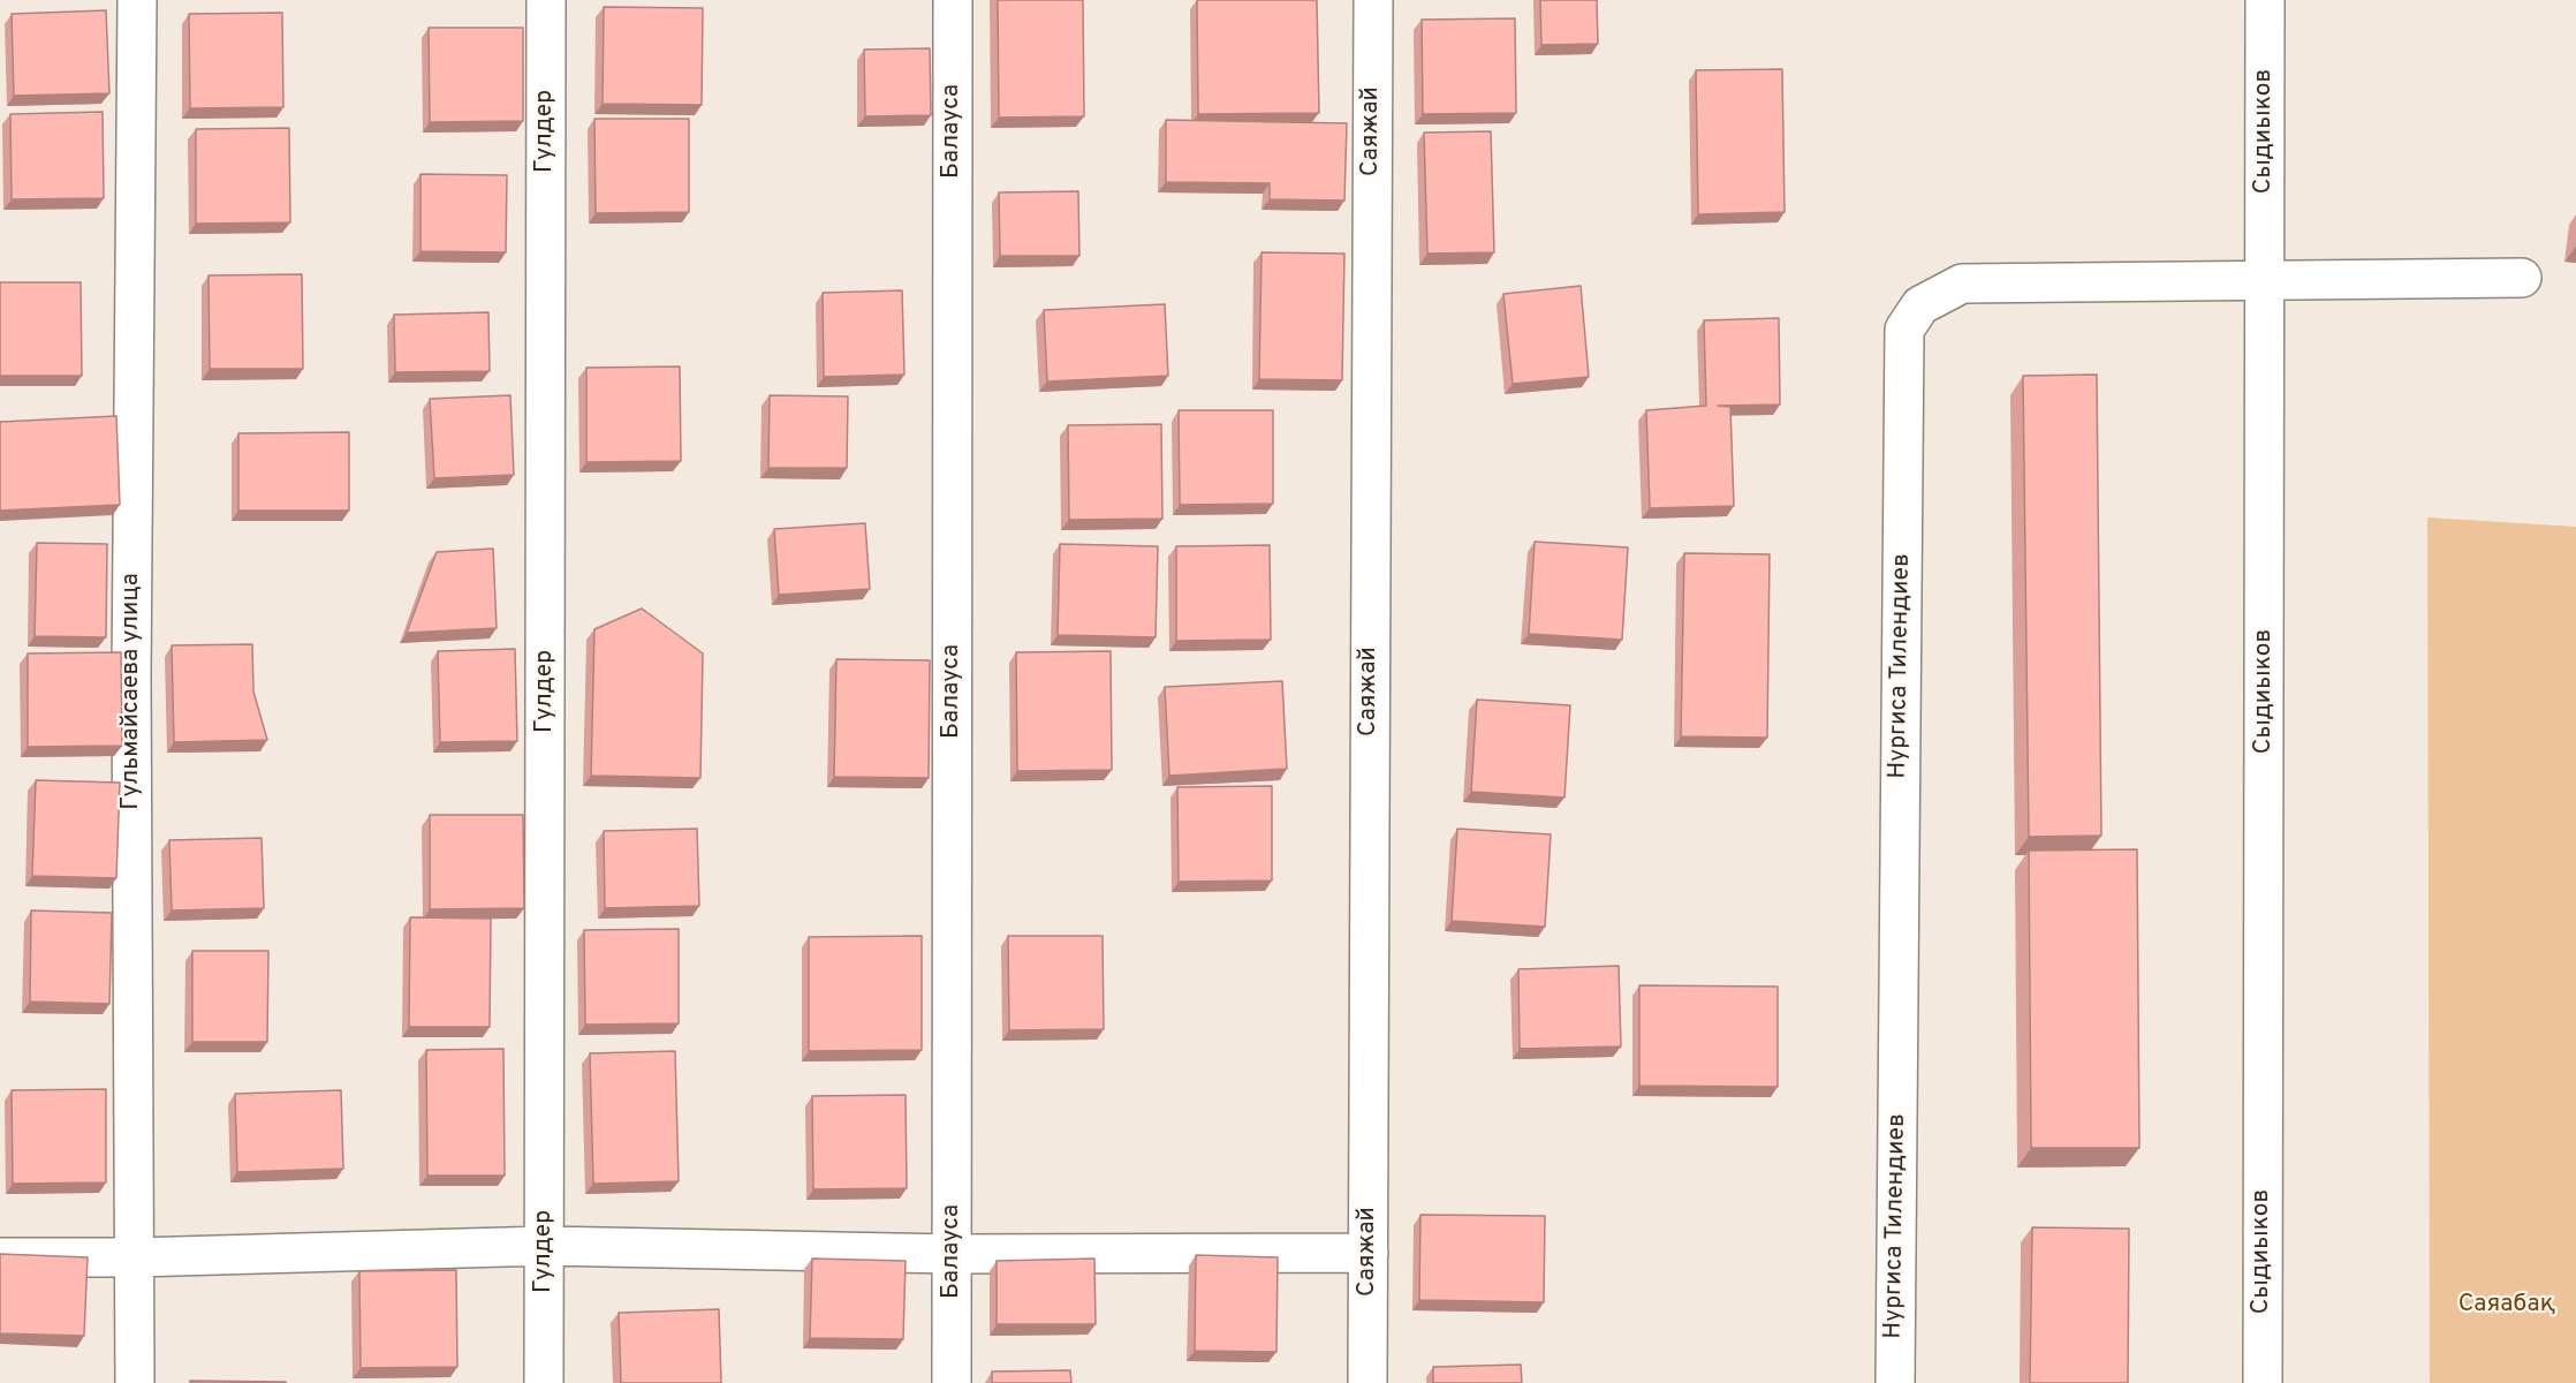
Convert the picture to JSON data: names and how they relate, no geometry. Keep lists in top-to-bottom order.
{
  "streets": {
    "street": [
      "Гулдер",
      "Балауса",
      "Саяжай",
      "Сыдиыков",
      "Нургиса Тилендиев",
      "Гульмайсаева улица"
    ]
  },
  "crossings": [
    ["Сыдиыков", "Нургиса Тилендиев"]
  ],
  "parks": ["Саяабақ"]
}
